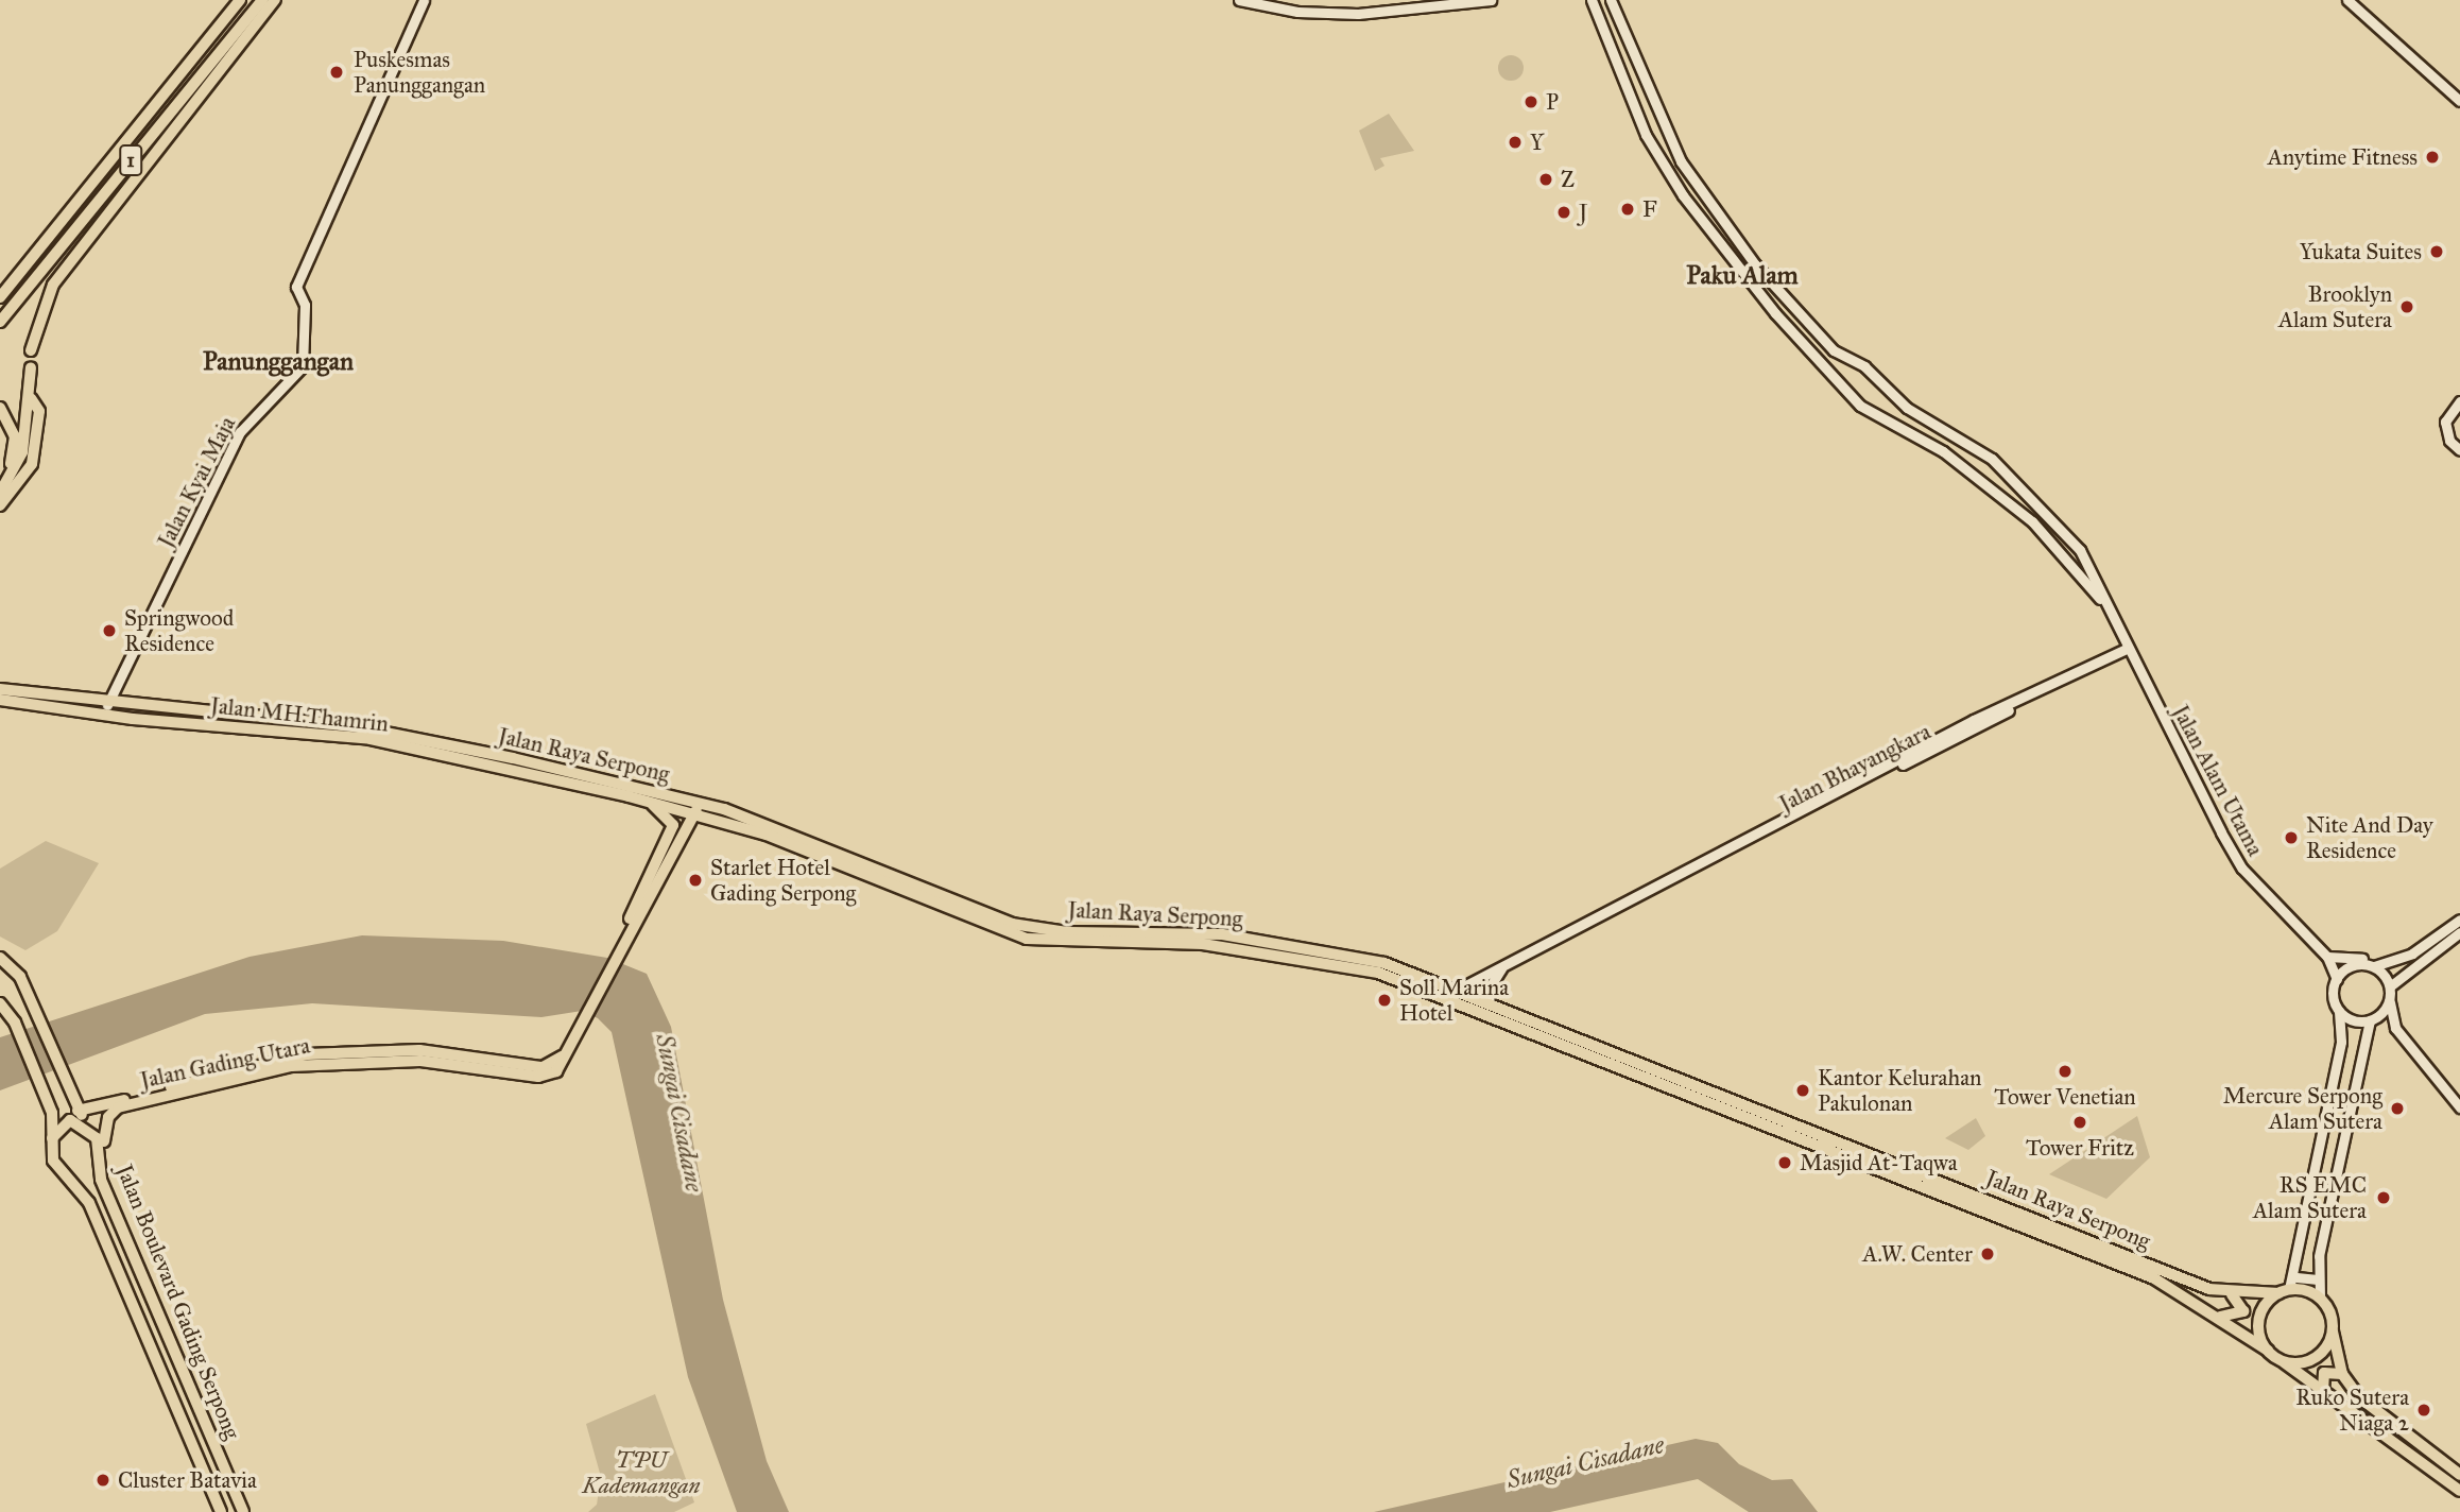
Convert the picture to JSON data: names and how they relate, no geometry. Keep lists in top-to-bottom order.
{
  "streets": {
    "highway": ["1"],
    "main road": [
      "Jalan Kyai Maja",
      "Jalan MH.Thamrin",
      "Jalan Raya Serpong",
      "Jalan Bhayangkara",
      "Jalan Alam Utama",
      "Jalan Gading Utara",
      "Jalan Boulevard Gading Serpong"
    ]
  },
  "crossings": [
    ["Jalan Kyai Maja", "Jalan Raya Serpong"],
    ["Jalan MH.Thamrin", "Jalan Raya Serpong"],
    ["Jalan Raya Serpong", "Jalan Bhayangkara"],
    ["Jalan Bhayangkara", "Jalan Alam Utama"],
    ["Jalan Gading Utara", "Jalan Boulevard Gading Serpong"]
  ],
  "districts": ["Paku Alam", "Panunggangan"],
  "water": ["Sungai Cisadane"],
  "parks": ["TPU Kademangan"],
  "places": [
    "Puskesmas Panunggangan",
    "P",
    "Y",
    "Anytime Fitness",
    "Z",
    "F",
    "J",
    "Yukata Suites",
    "Brooklyn Alam Sutera",
    "Springwood Residence",
    "Nite And Day Residence",
    "Starlet Hotel Gading Serpong",
    "Soll Marina Hotel",
    "Tower Venetian",
    "Kantor Kelurahan Pakulonan",
    "Mercure Serpong Alam Sutera",
    "Tower Fritz",
    "Masjid At-Taqwa",
    "RS EMC Alam Sutera",
    "A.W. Center",
    "Ruko Sutera Niaga 2",
    "Cluster Batavia"
  ]
}
